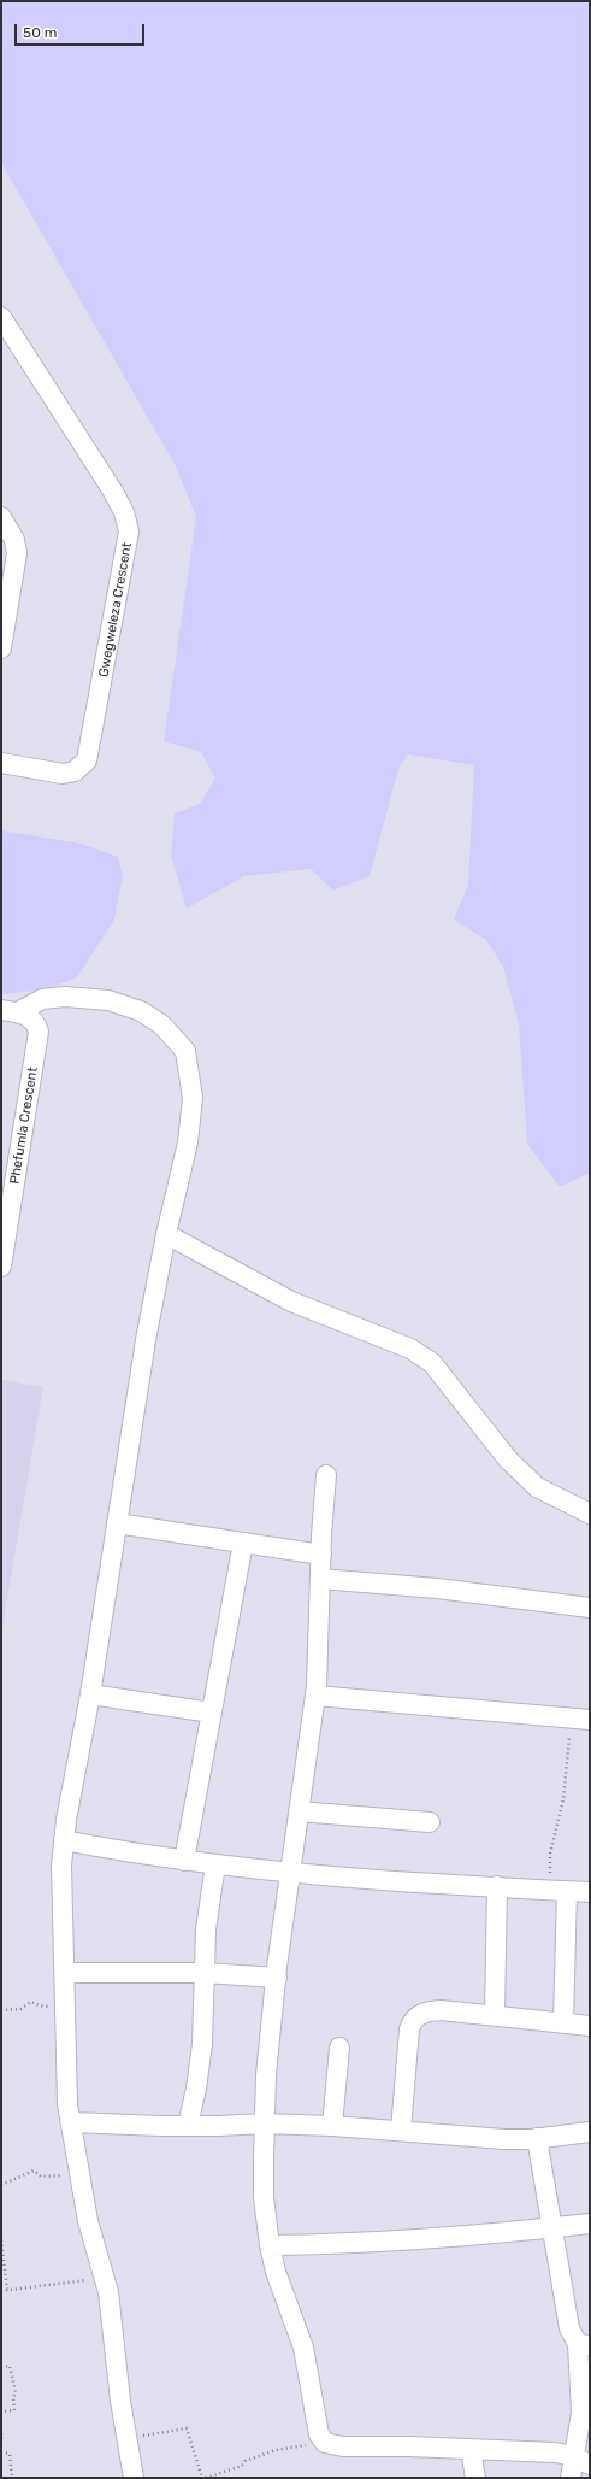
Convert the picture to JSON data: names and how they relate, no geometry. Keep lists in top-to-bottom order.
{
  "streets": {
    "street": ["Gwegweleza Crescent", "Phefumla Crescent"]
  },
  "scale_bar": "50 m"
}
